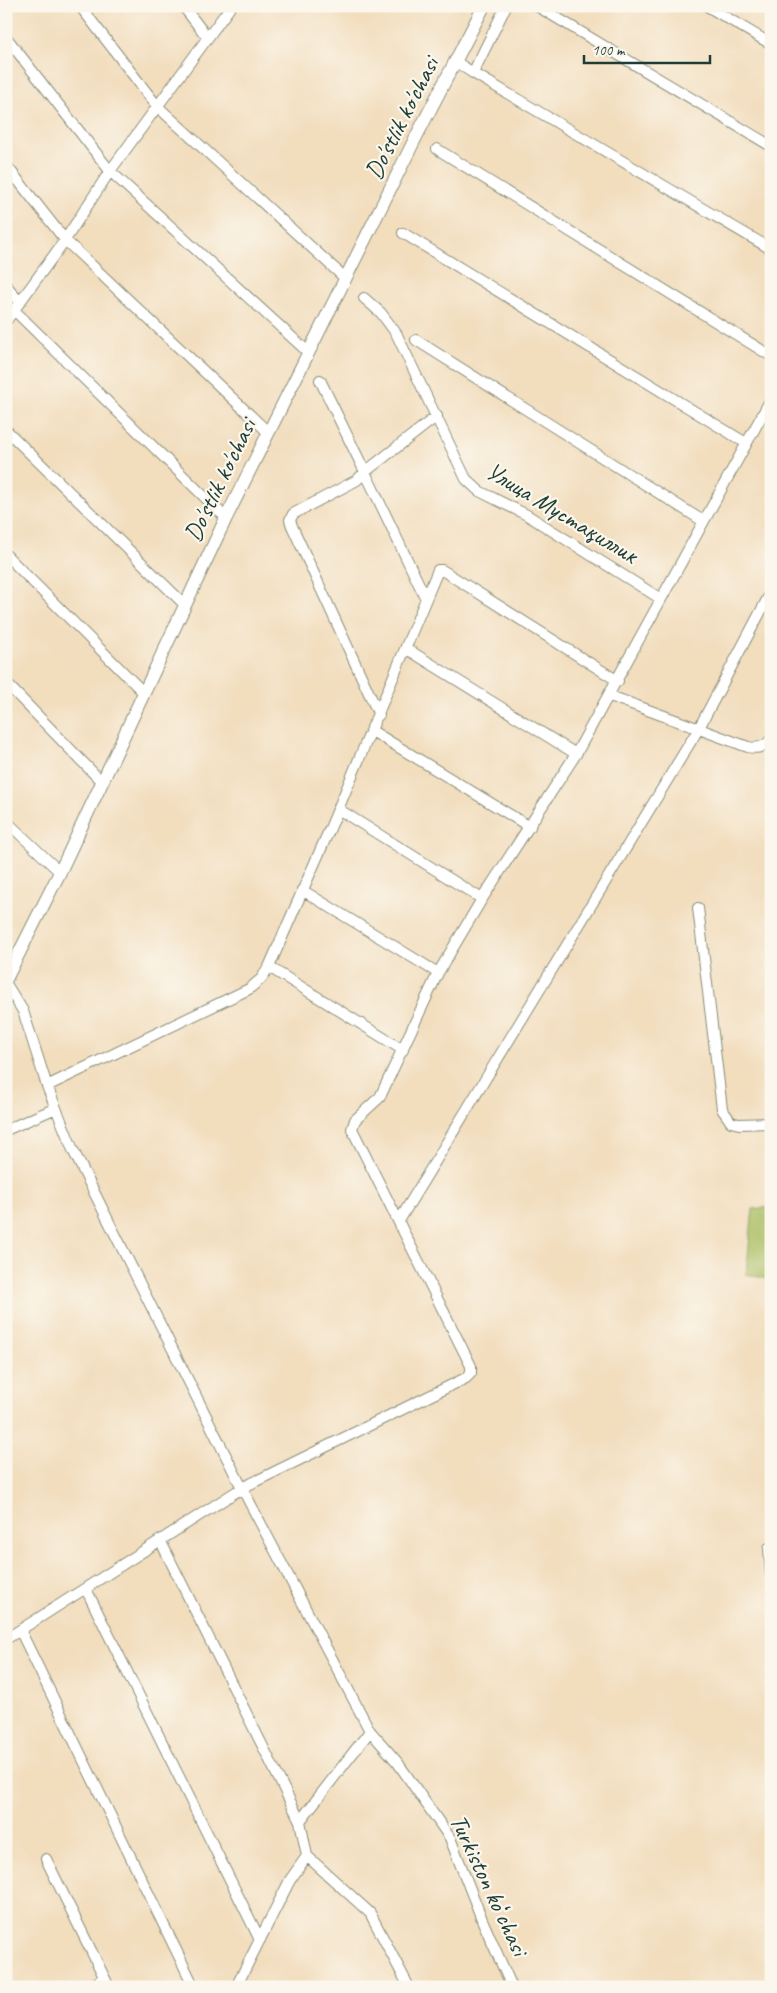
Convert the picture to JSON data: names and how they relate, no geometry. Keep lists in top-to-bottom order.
{
  "streets": {
    "street": ["Do'stlik ko'chasi", "Улица Мустақиллик", "Turkiston koʻchasi"]
  },
  "scale_bar": "100 m"
}
